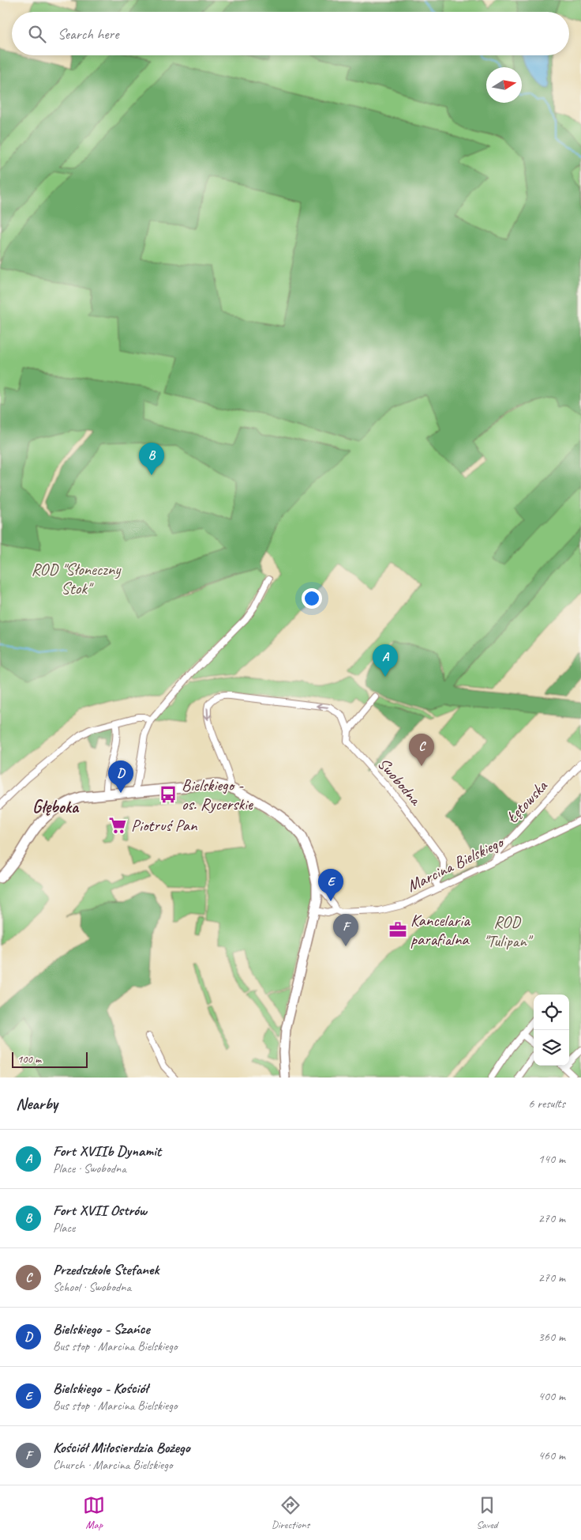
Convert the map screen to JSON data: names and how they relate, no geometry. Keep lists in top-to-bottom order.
{
  "streets": {
    "street": ["Swobodna", "Łętowska", "Marcina Bielskiego"]
  },
  "crossings": [
    ["Swobodna", "Marcina Bielskiego"],
    ["Łętowska", "Marcina Bielskiego"]
  ],
  "districts": ["Głęboka"],
  "parks": ["ROD \"Słoneczny Stok\"", "ROD \"Tulipan\""],
  "places": {
    "bus stop": ["Bielskiego - os. Rycerskie"],
    "supermarket": ["Piotruś Pan"],
    "office": ["Kancelaria parafialna"]
  },
  "scale_bar": "100 m",
  "north": "right",
  "page": {
    "search": "Search here",
    "pins": [
      "B",
      "A",
      "C",
      "D",
      "E",
      "F"
    ],
    "scale": "100 m",
    "heading": ["Nearby", "6 results"],
    "list": [
      {
        "mark": "A",
        "name": "Fort XVIIb Dynamit",
        "note": "Place · Swobodna",
        "value": "140 m"
      },
      {
        "mark": "B",
        "name": "Fort XVII Ostrów",
        "note": "Place",
        "value": "270 m"
      },
      {
        "mark": "C",
        "name": "Przedszkole Stefanek",
        "note": "School · Swobodna",
        "value": "270 m"
      },
      {
        "mark": "D",
        "name": "Bielskiego - Szańce",
        "note": "Bus stop · Marcina Bielskiego",
        "value": "360 m"
      },
      {
        "mark": "E",
        "name": "Bielskiego - Kościół",
        "note": "Bus stop · Marcina Bielskiego",
        "value": "400 m"
      },
      {
        "mark": "F",
        "name": "Kościół Miłosierdzia Bożego",
        "note": "Church · Marcina Bielskiego",
        "value": "460 m"
      }
    ],
    "nav": ["Map", "Directions", "Saved"]
  }
}
